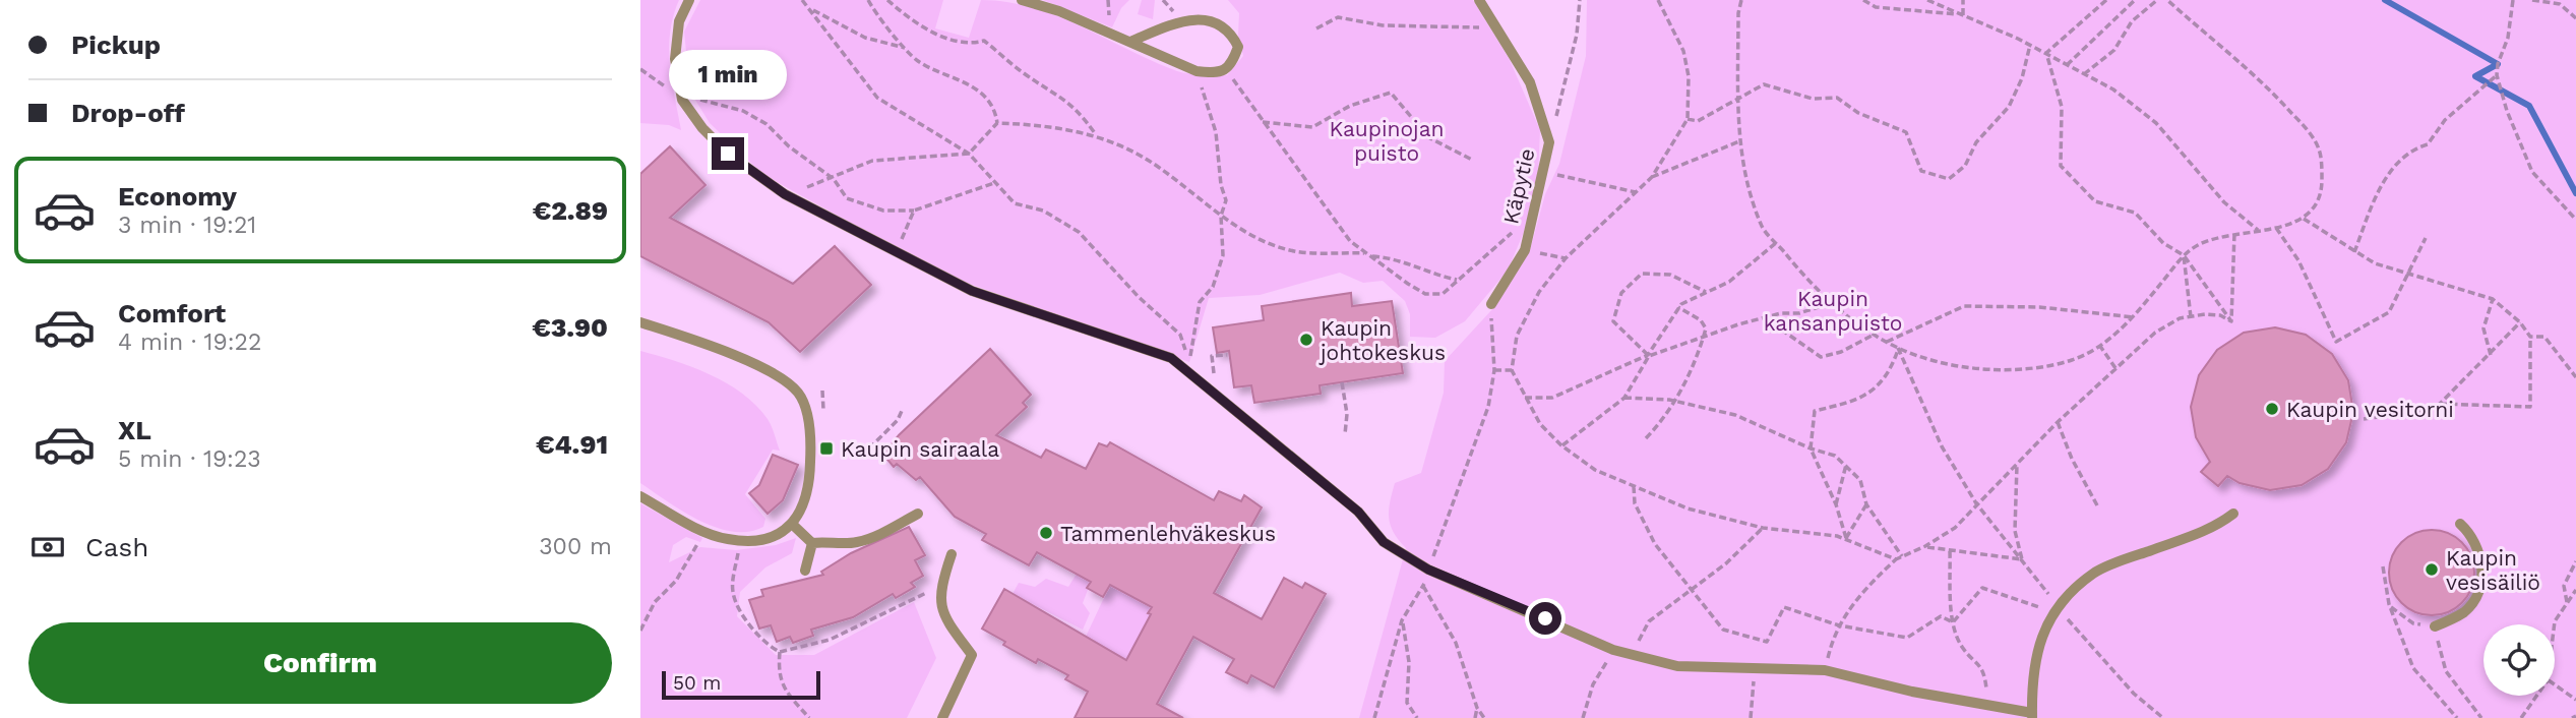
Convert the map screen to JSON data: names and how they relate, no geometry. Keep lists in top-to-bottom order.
{
  "streets": {
    "lane": ["Käpytie"]
  },
  "parks": ["Kaupinojan puisto", "Kaupin kansanpuisto"],
  "places": {
    "other": [
      "Kaupin johtokeskus",
      "Kaupin vesitorni",
      "Tammenlehväkeskus",
      "Kaupin vesisäiliö"
    ],
    "transit": ["Kaupin sairaala"]
  },
  "scale_bar": "50 m",
  "page": {
    "banner": ["Pickup", "Drop-off"],
    "bubble": "1 min",
    "list": [
      {
        "name": "Economy",
        "note": "3 min · 19:21",
        "value": "€2.89"
      },
      {
        "name": "Comfort",
        "note": "4 min · 19:22",
        "value": "€3.90"
      },
      {
        "name": "XL",
        "note": "5 min · 19:23",
        "value": "€4.91"
      }
    ],
    "pay": ["Cash", "300 m"],
    "buttons": "Confirm",
    "scale": "50 m"
  }
}
